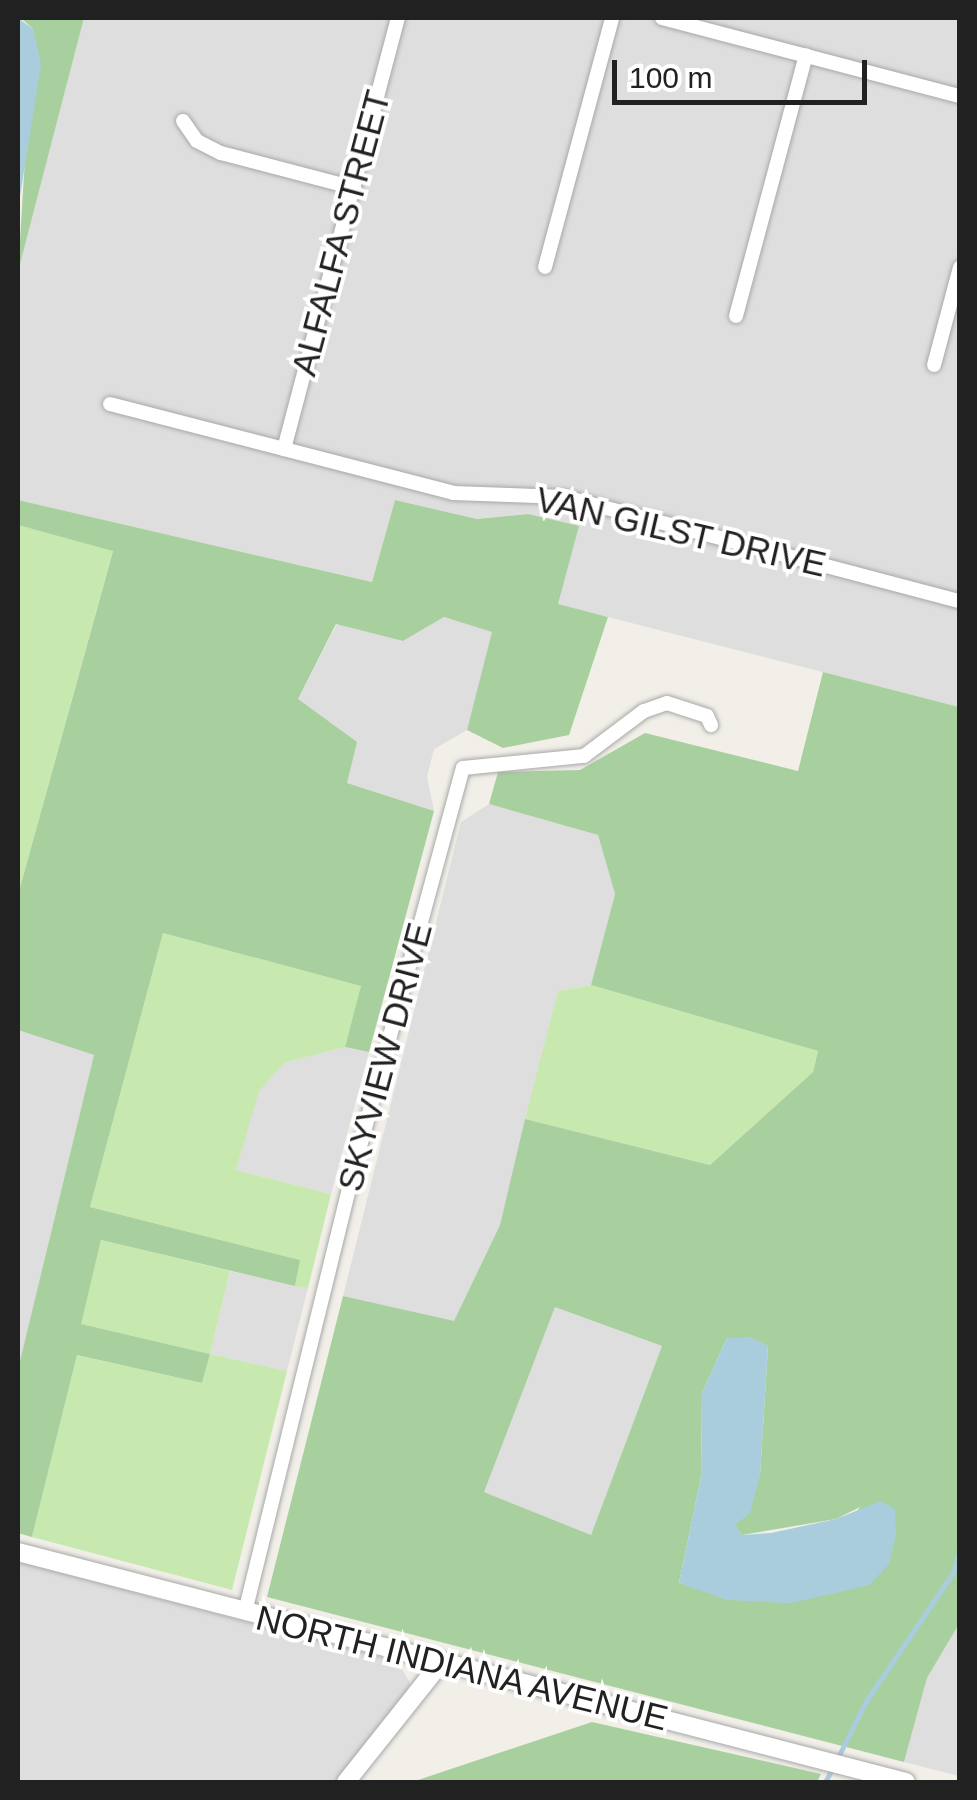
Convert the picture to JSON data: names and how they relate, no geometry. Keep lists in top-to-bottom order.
{
  "streets": {
    "street": [
      "ALFALFA STREET",
      "VAN GILST DRIVE",
      "SKYVIEW DRIVE",
      "NORTH INDIANA AVENUE"
    ]
  },
  "crossings": [
    ["ALFALFA STREET", "VAN GILST DRIVE"],
    ["SKYVIEW DRIVE", "NORTH INDIANA AVENUE"]
  ],
  "scale_bar": "100 m"
}
